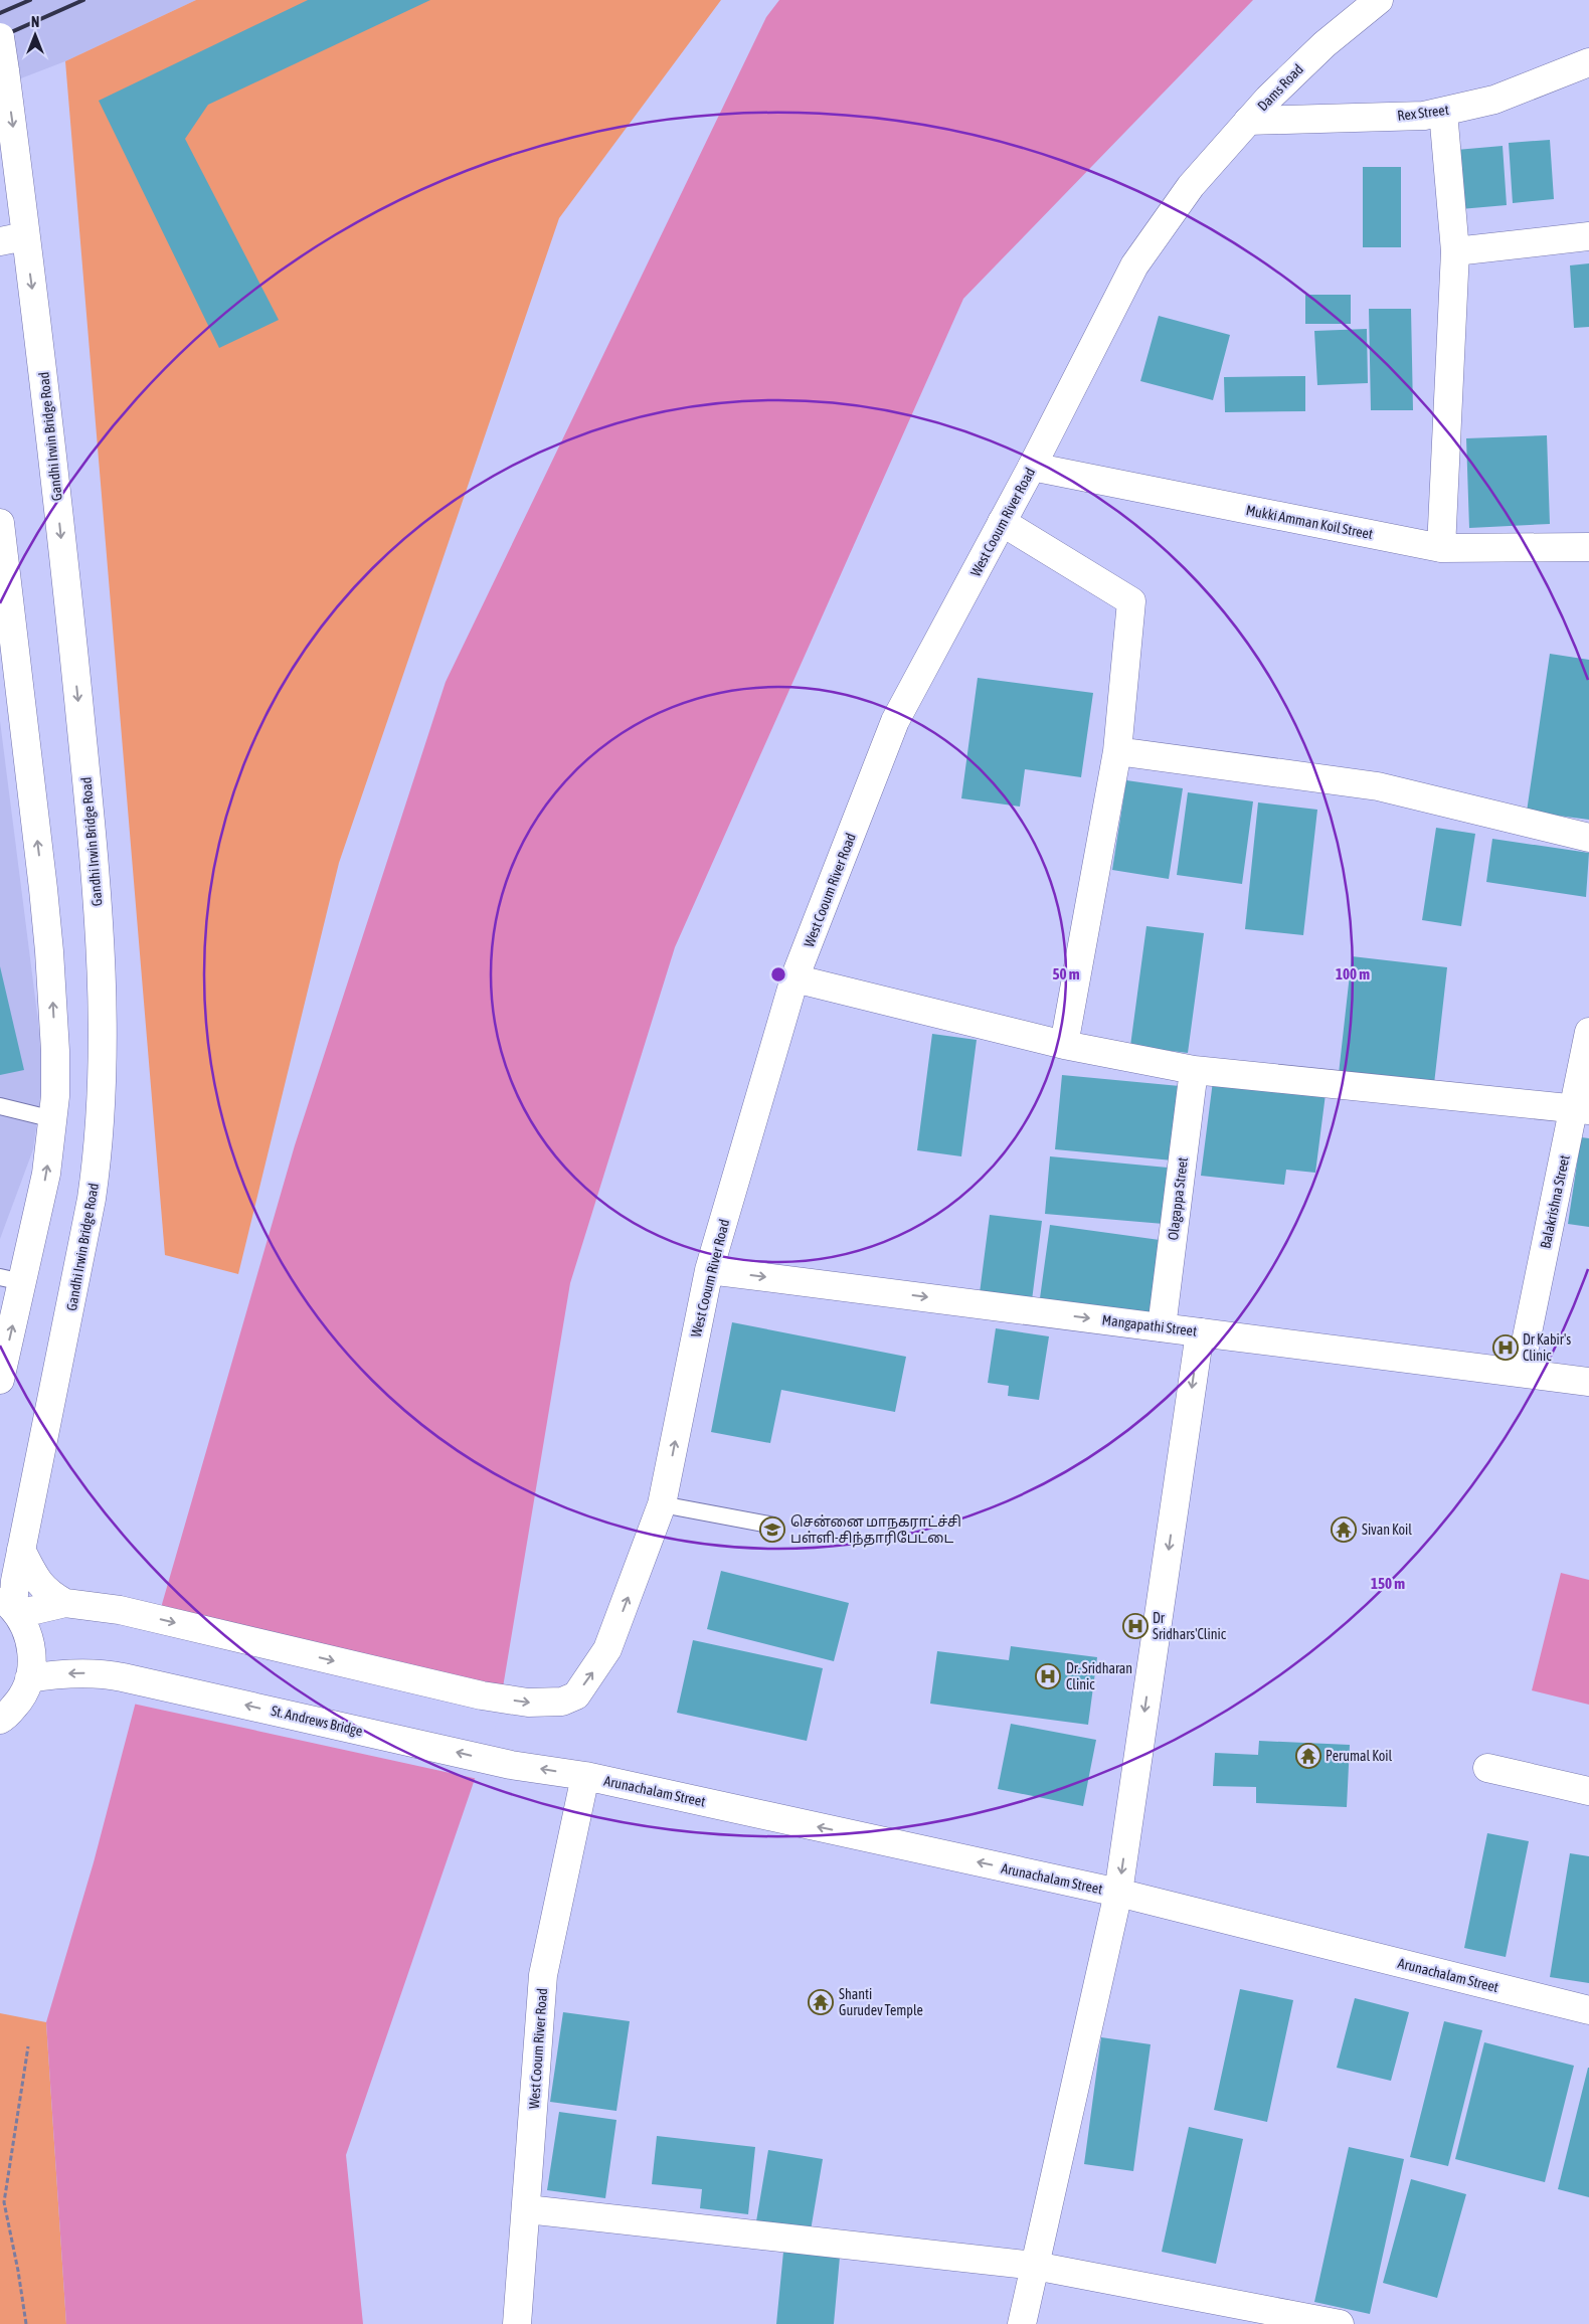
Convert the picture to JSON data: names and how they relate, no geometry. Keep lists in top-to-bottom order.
{
  "streets": {
    "street": [
      "Dams Road",
      "Rex Street",
      "Gandhi Irwin Bridge Road",
      "West Cooum River Road",
      "Mukki Amman Koil Street",
      "Olagappa Street",
      "Balakrishna Street",
      "Mangapathi Street",
      "St. Andrews Bridge",
      "Arunachalam Street"
    ]
  },
  "crossings": [
    ["Dams Road", "Rex Street"],
    ["Dams Road", "West Cooum River Road"],
    ["West Cooum River Road", "Mukki Amman Koil Street"],
    ["West Cooum River Road", "Mangapathi Street"],
    ["West Cooum River Road", "Arunachalam Street"],
    ["Olagappa Street", "Mangapathi Street"],
    ["Balakrishna Street", "Mangapathi Street"],
    ["St. Andrews Bridge", "Arunachalam Street"]
  ],
  "one_way": ["Mangapathi Street", "St. Andrews Bridge", "Arunachalam Street"],
  "places": {
    "hospital": ["Dr Kabir's Clinic", "Dr Sridhars'Clinic", "Dr. Sridharan Clinic"],
    "school or university": ["சென்னை மாநகராட்ச்சி பள்ளி-சிந்தாரிபேட்டை"],
    "temple": ["Sivan Koil", "Perumal Koil", "Shanti Gurudev Temple"]
  },
  "north": "top",
  "rings": ["50 m", "100 m", "150 m"]
}
